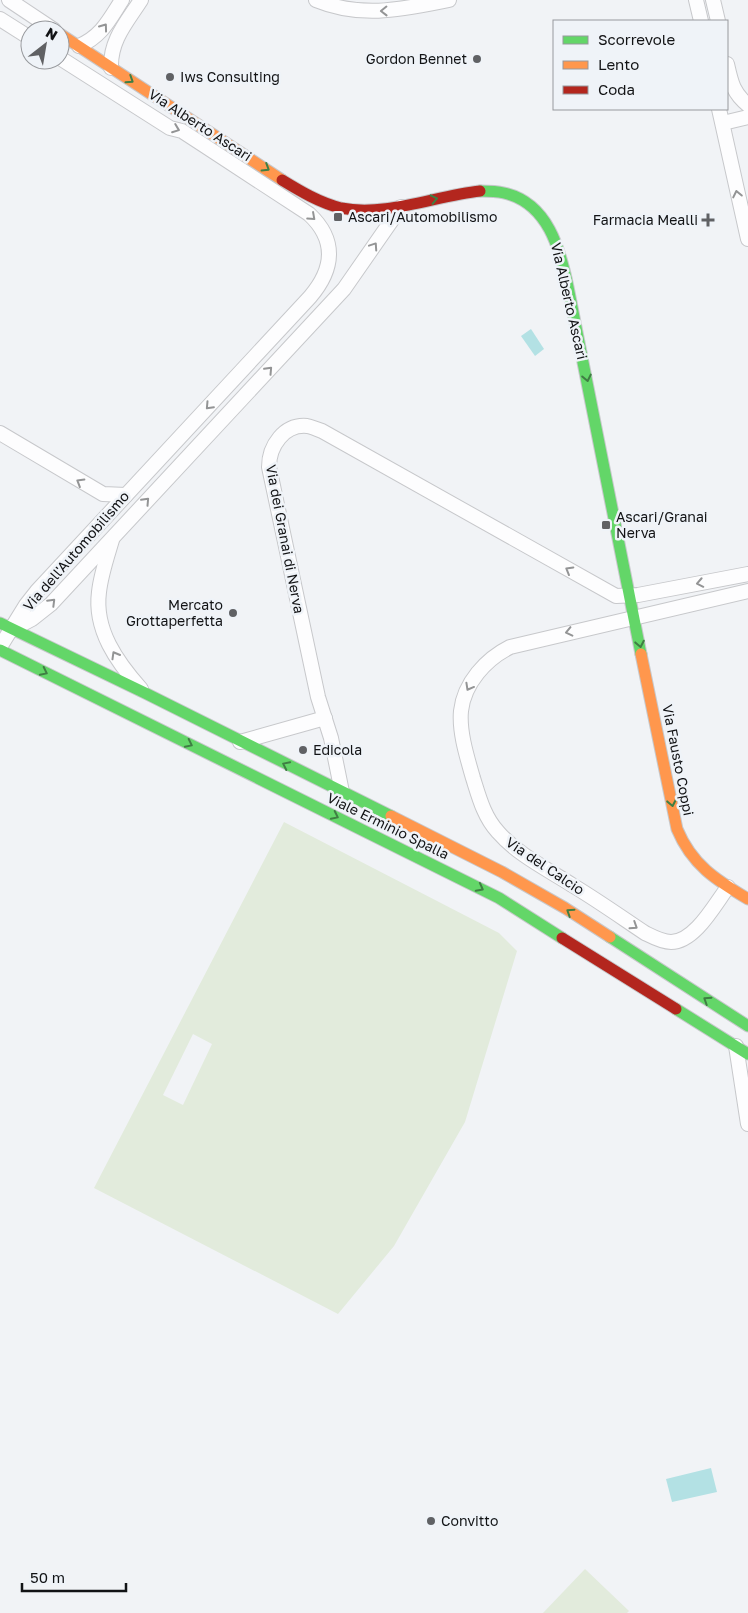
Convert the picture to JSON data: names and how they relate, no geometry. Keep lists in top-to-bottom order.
{
  "streets": {
    "main road": ["Via Alberto Ascari", "Via Fausto Coppi", "Viale Erminio Spalla"],
    "street": ["Via dei Granai di Nerva", "Via dell'Automobilismo", "Via del Calcio"]
  },
  "crossings": [
    ["Via Alberto Ascari", "Via dei Granai di Nerva"],
    ["Via Alberto Ascari", "Via dell'Automobilismo"],
    ["Via Alberto Ascari", "Via Fausto Coppi"],
    ["Via dei Granai di Nerva", "Via Fausto Coppi"],
    ["Via dei Granai di Nerva", "Viale Erminio Spalla"],
    ["Via dell'Automobilismo", "Viale Erminio Spalla"],
    ["Via Fausto Coppi", "Via del Calcio"]
  ],
  "one_way": ["Via Alberto Ascari", "Via Fausto Coppi"],
  "places": {
    "other": [
      "Gordon Bennet",
      "Iws Consulting",
      "Mercato Grottaperfetta",
      "Edicola",
      "Convitto"
    ],
    "transit": ["Ascari/Automobilismo", "Ascari/Granai Nerva"],
    "health": ["Farmacia Mealli"]
  },
  "legend": ["Scorrevole", "Lento", "Coda"],
  "scale_bar": "50 m",
  "north": "top right"
}
